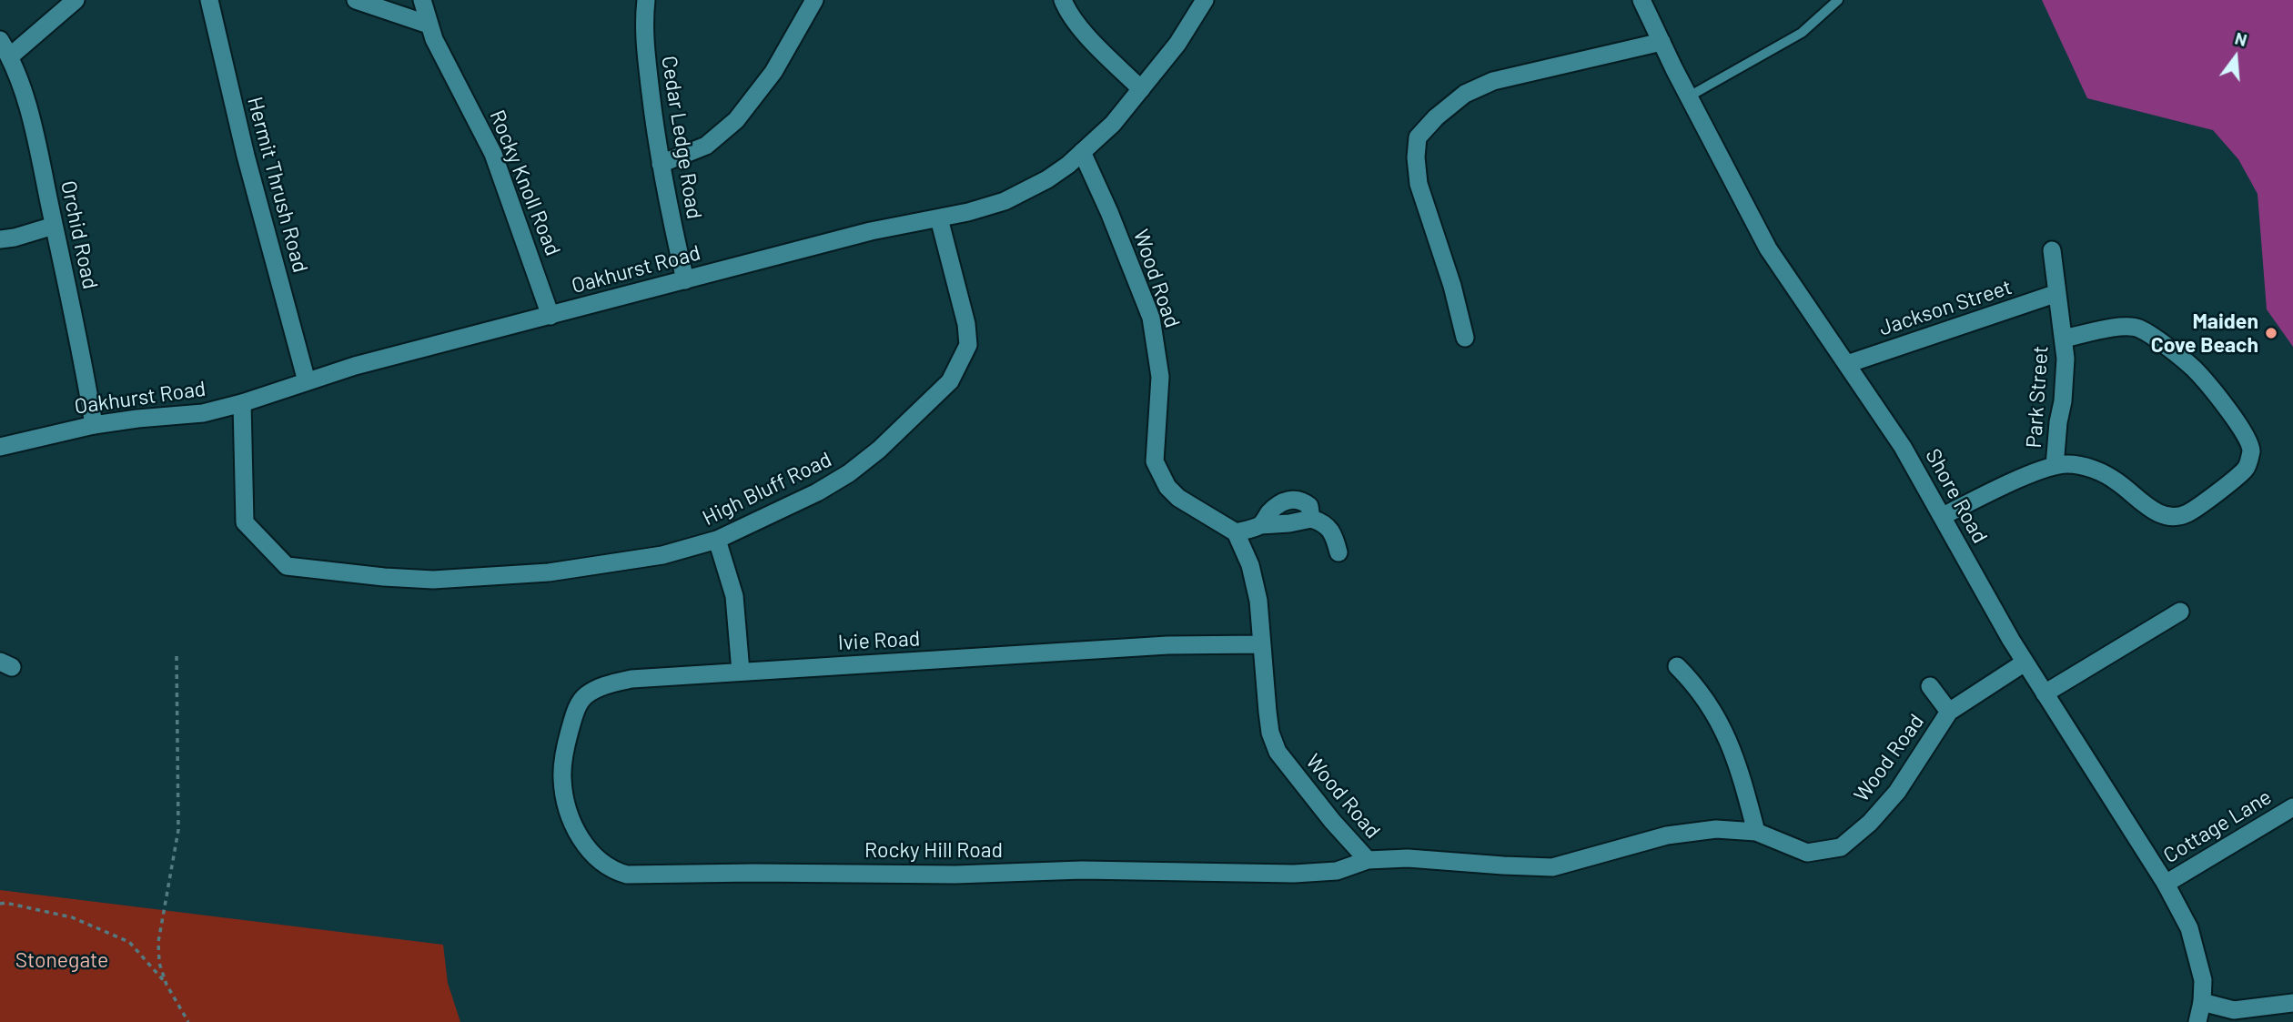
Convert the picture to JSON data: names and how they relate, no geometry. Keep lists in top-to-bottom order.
{
  "streets": {
    "street": [
      "Cedar Ledge Road",
      "Rocky Knoll Road",
      "Hermit Thrush Road",
      "Orchid Road",
      "Oakhurst Road",
      "Wood Road",
      "Jackson Street",
      "Park Street",
      "High Bluff Road",
      "Shore Road",
      "Ivie Road",
      "Cottage Lane",
      "Rocky Hill Road"
    ]
  },
  "crossings": [
    ["Cedar Ledge Road", "Oakhurst Road"],
    ["Rocky Knoll Road", "Oakhurst Road"],
    ["Hermit Thrush Road", "Oakhurst Road"],
    ["Orchid Road", "Oakhurst Road"],
    ["Oakhurst Road", "Wood Road"],
    ["Oakhurst Road", "High Bluff Road"],
    ["Wood Road", "Shore Road"],
    ["Wood Road", "Ivie Road"],
    ["Wood Road", "Rocky Hill Road"],
    ["Jackson Street", "Park Street"],
    ["Jackson Street", "Shore Road"],
    ["Shore Road", "Cottage Lane"],
    ["Ivie Road", "Rocky Hill Road"]
  ],
  "parks": ["Stonegate"],
  "places": ["Maiden Cove Beach"],
  "north": "top"
}
